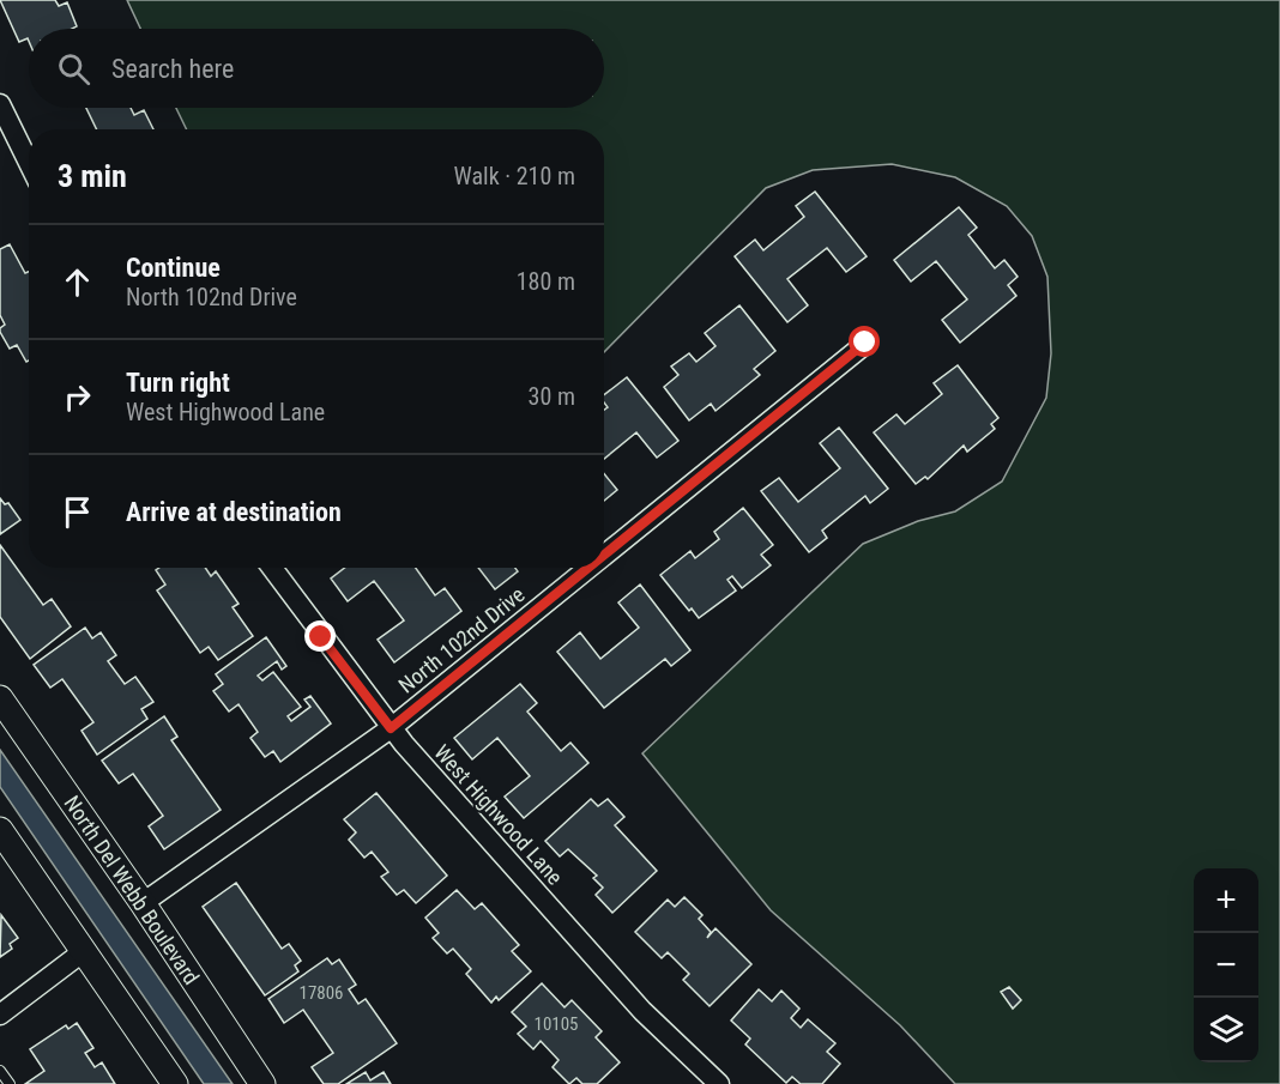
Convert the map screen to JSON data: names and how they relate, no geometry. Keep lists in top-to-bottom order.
{
  "streets": {
    "street": ["North 102nd Drive", "West Highwood Lane", "North Del Webb Boulevard"]
  },
  "crossings": [
    ["North 102nd Drive", "West Highwood Lane"],
    ["North 102nd Drive", "North Del Webb Boulevard"]
  ],
  "house_numbers": ["17806", "10105"],
  "page": {
    "search": "Search here",
    "heading": ["3 min", "Walk · 210 m"],
    "list": [
      ["Continue", "North 102nd Drive", "180 m"],
      ["Turn right", "West Highwood Lane", "30 m"],
      "Arrive at destination"
    ],
    "map_buttons": ["+", "−"]
  }
}
